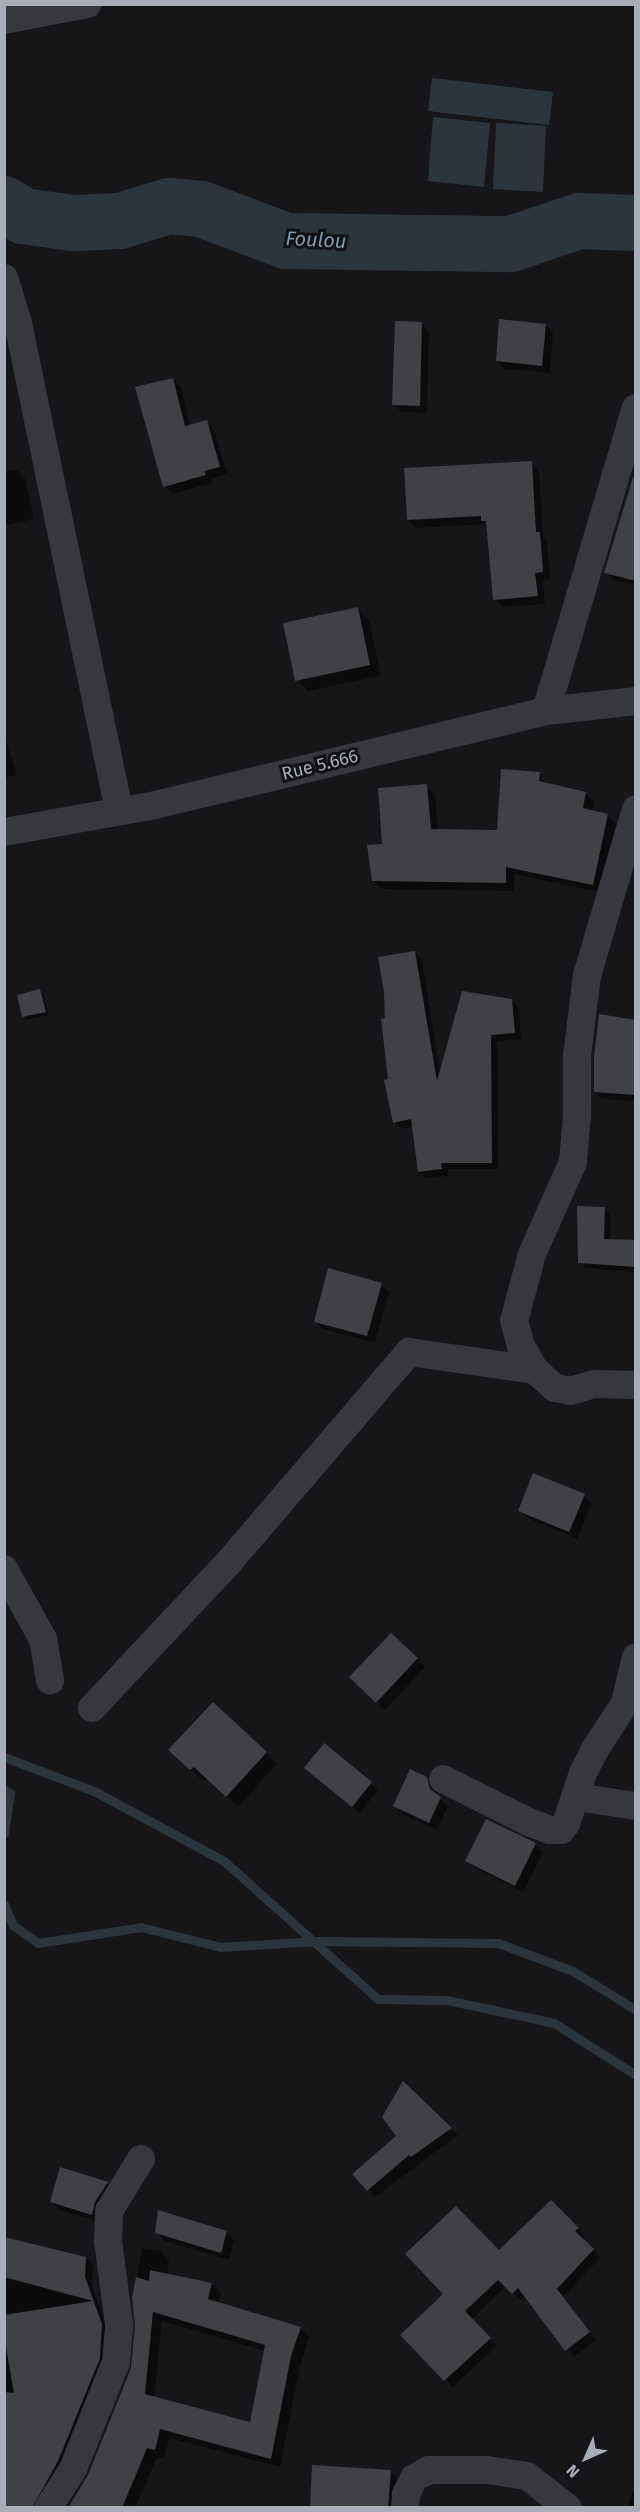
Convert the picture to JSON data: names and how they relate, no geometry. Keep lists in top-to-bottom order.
{
  "streets": {
    "street": ["Rue 5.666"]
  },
  "water": ["Foulou"],
  "north": "bottom left"
}
